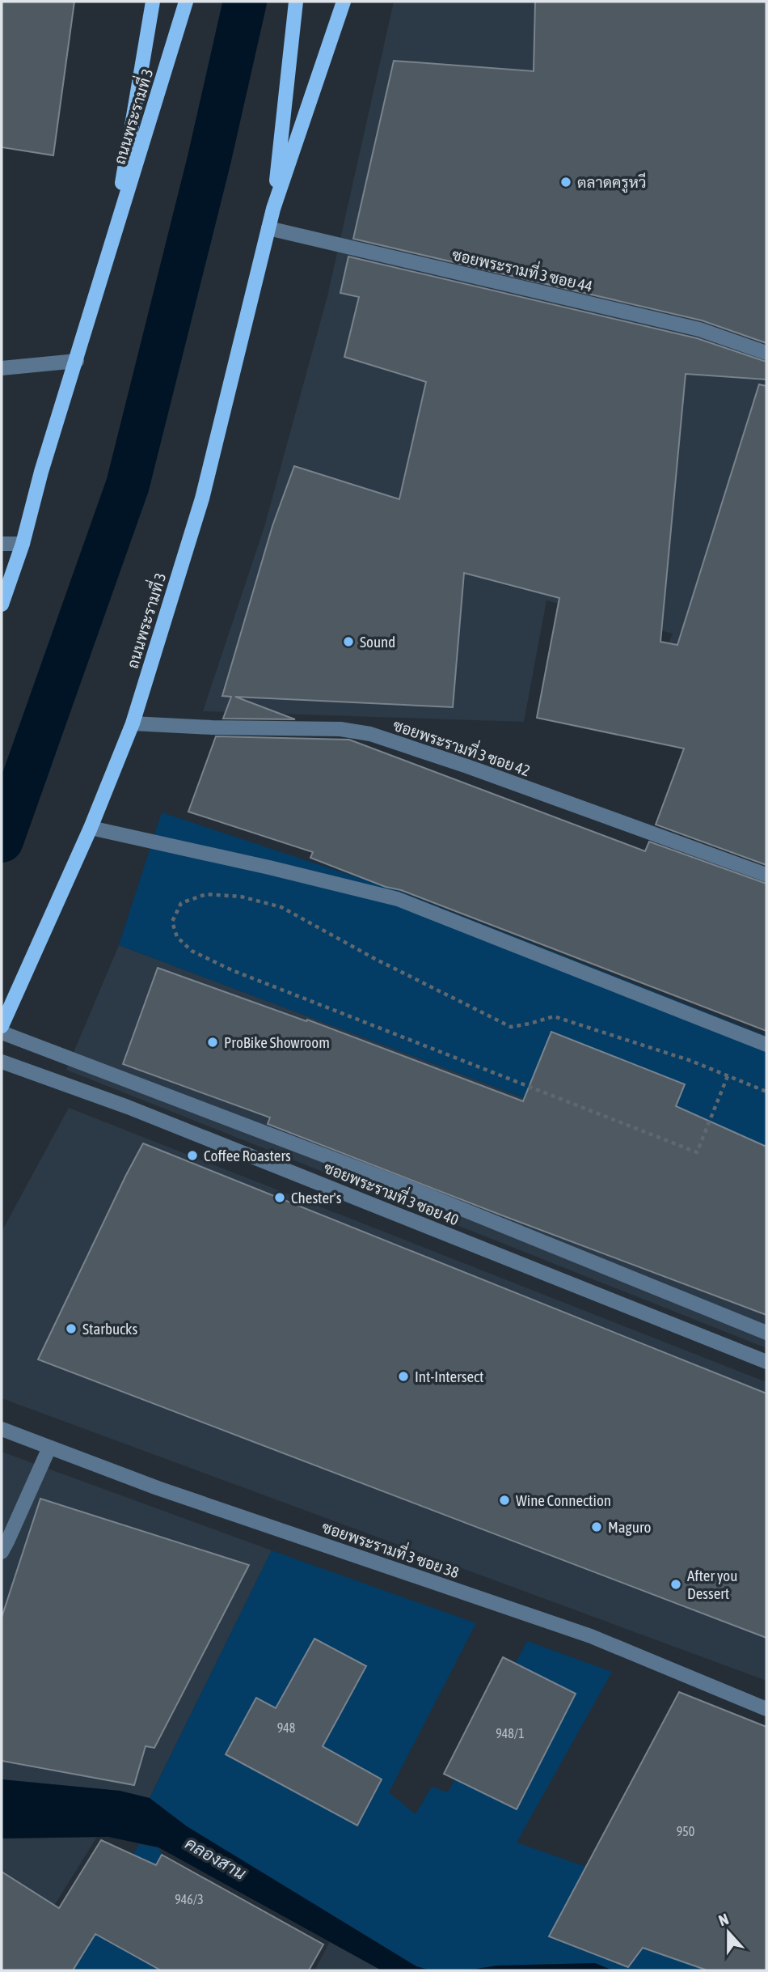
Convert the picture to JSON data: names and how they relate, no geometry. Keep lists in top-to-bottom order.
{
  "streets": {
    "main road": ["ถนนพระรามที่ 3"],
    "street": [
      "ซอยพระรามที่ 3 ซอย 44",
      "ซอยพระรามที่ 3 ซอย 42",
      "ซอยพระรามที่ 3 ซอย 40",
      "ซอยพระรามที่ 3 ซอย 38"
    ]
  },
  "crossings": [
    ["ถนนพระรามที่ 3", "ซอยพระรามที่ 3 ซอย 44"],
    ["ถนนพระรามที่ 3", "ซอยพระรามที่ 3 ซอย 42"]
  ],
  "water": ["คลองสาน"],
  "places": [
    "ตลาดครูหวี",
    "Sound",
    "ProBike Showroom",
    "Coffee Roasters",
    "Chester's",
    "Starbucks",
    "Int-Intersect",
    "Wine Connection",
    "Maguro",
    "After you Dessert"
  ],
  "house_numbers": [
    "948",
    "948/1",
    "950",
    "946/3"
  ],
  "north": "top"
}
